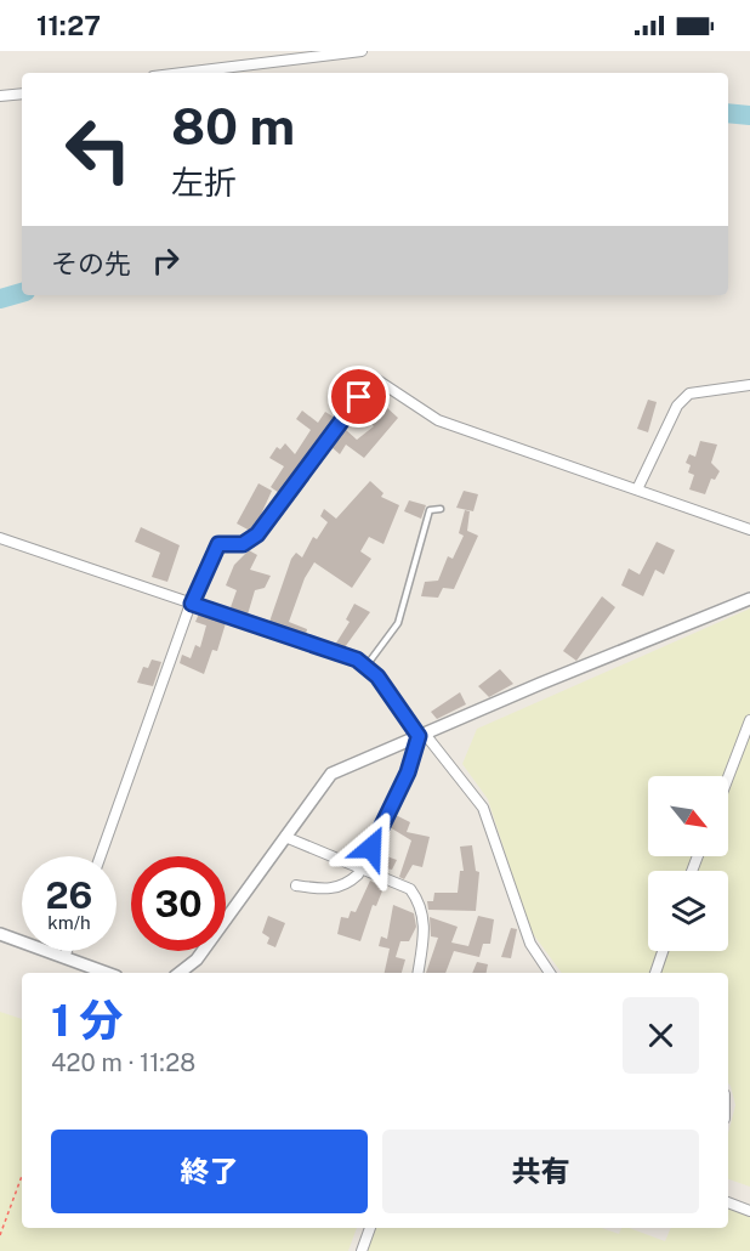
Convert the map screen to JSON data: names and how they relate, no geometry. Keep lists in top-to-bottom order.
{
  "north": "bottom right",
  "page": {
    "status": "11:27",
    "turn": ["80 m", "左折"],
    "then": "その先",
    "speed": "26 km/h",
    "limit": "30",
    "heading": ["1 分", "420 m · 11:28"],
    "buttons": ["終了", "共有"]
  }
}
